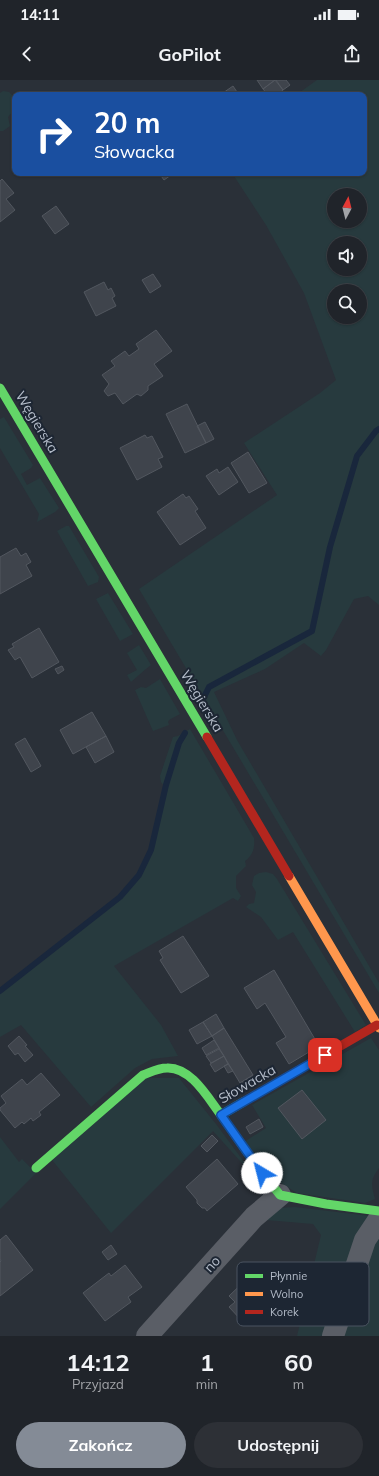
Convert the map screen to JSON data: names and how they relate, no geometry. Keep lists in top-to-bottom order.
{
  "streets": {
    "main road": ["Węgierska", "Słowacka"],
    "street": ["no"]
  },
  "crossings": [
    ["Węgierska", "Słowacka"],
    ["Słowacka", "no"]
  ],
  "legend": ["Płynnie", "Wolno", "Korek"],
  "north": "top",
  "page": {
    "status": "14:11",
    "header": "GoPilot",
    "turn": ["20 m", "Słowacka"],
    "eta": [
      "14:12",
      "Przyjazd",
      "1",
      "min",
      "60",
      "m"
    ],
    "buttons": ["Zakończ", "Udostępnij"]
  }
}
